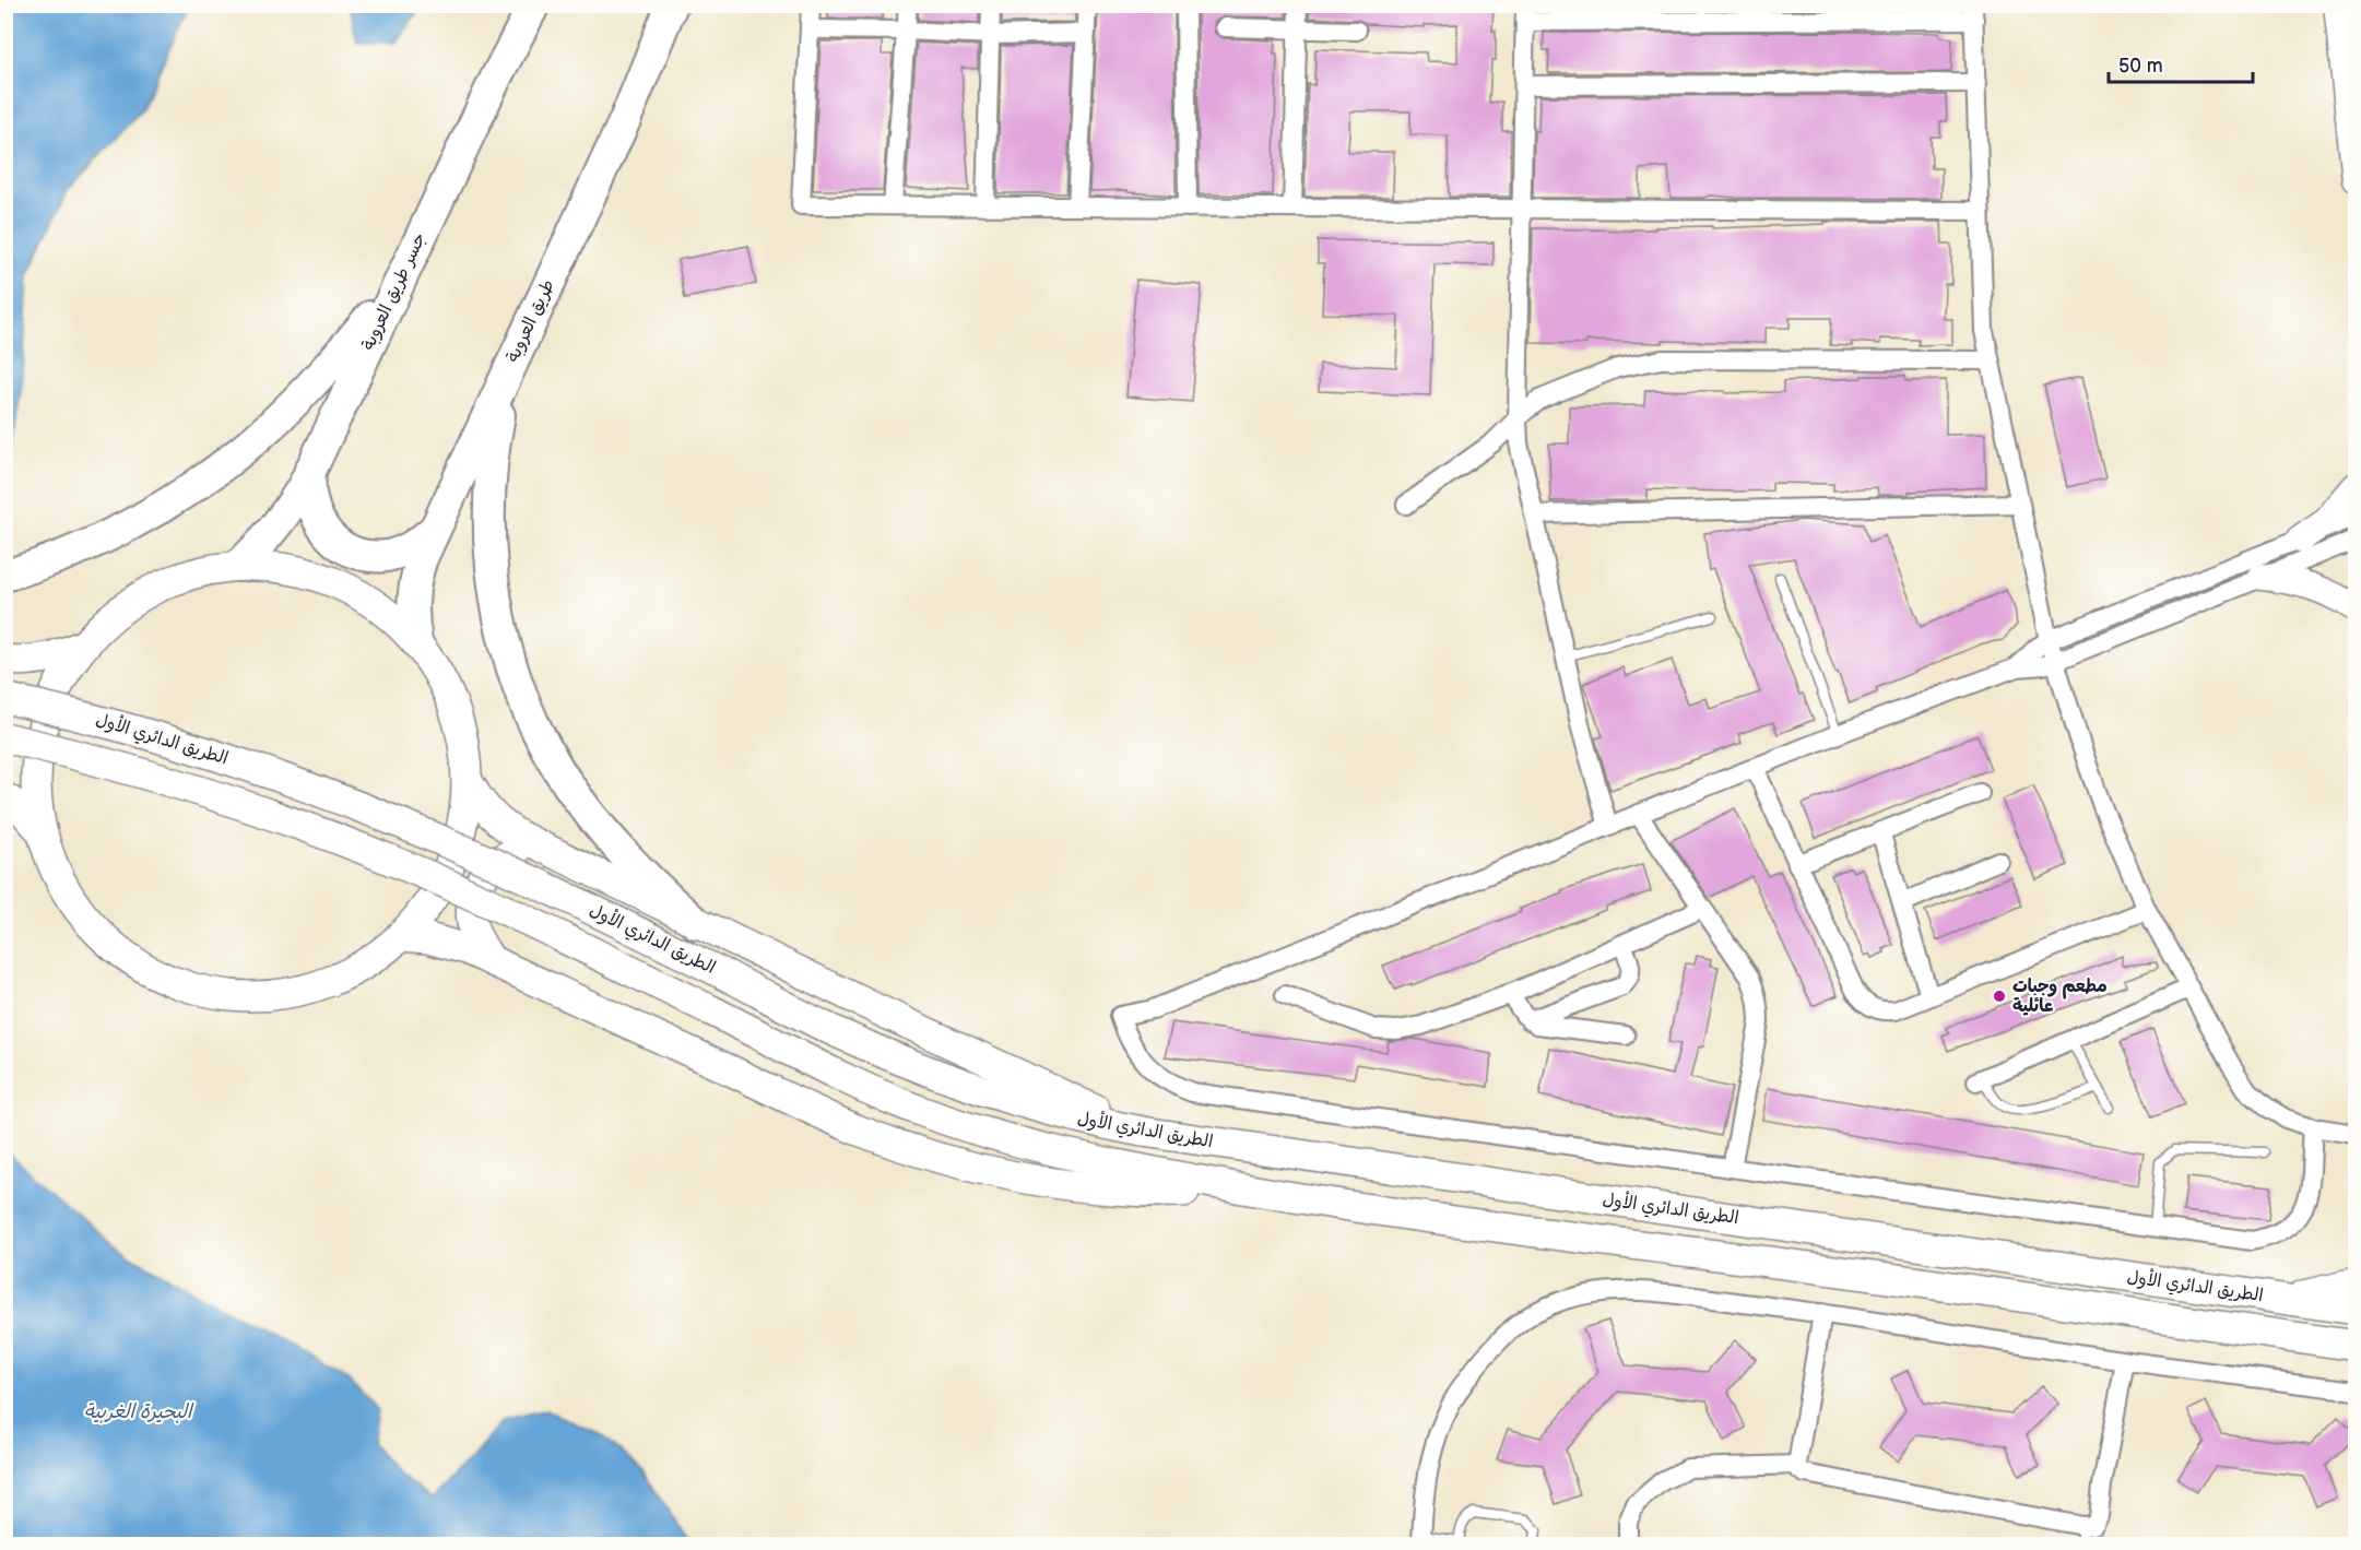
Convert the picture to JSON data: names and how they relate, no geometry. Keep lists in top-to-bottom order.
{
  "streets": {
    "highway": ["جسر طريق العروبة", "طريق العروبة"],
    "main road": ["الطريق الدائري الأول"]
  },
  "water": ["البحيرة الغربية"],
  "places": ["مطعم وجبات عائلية"],
  "scale_bar": "50 m"
}
